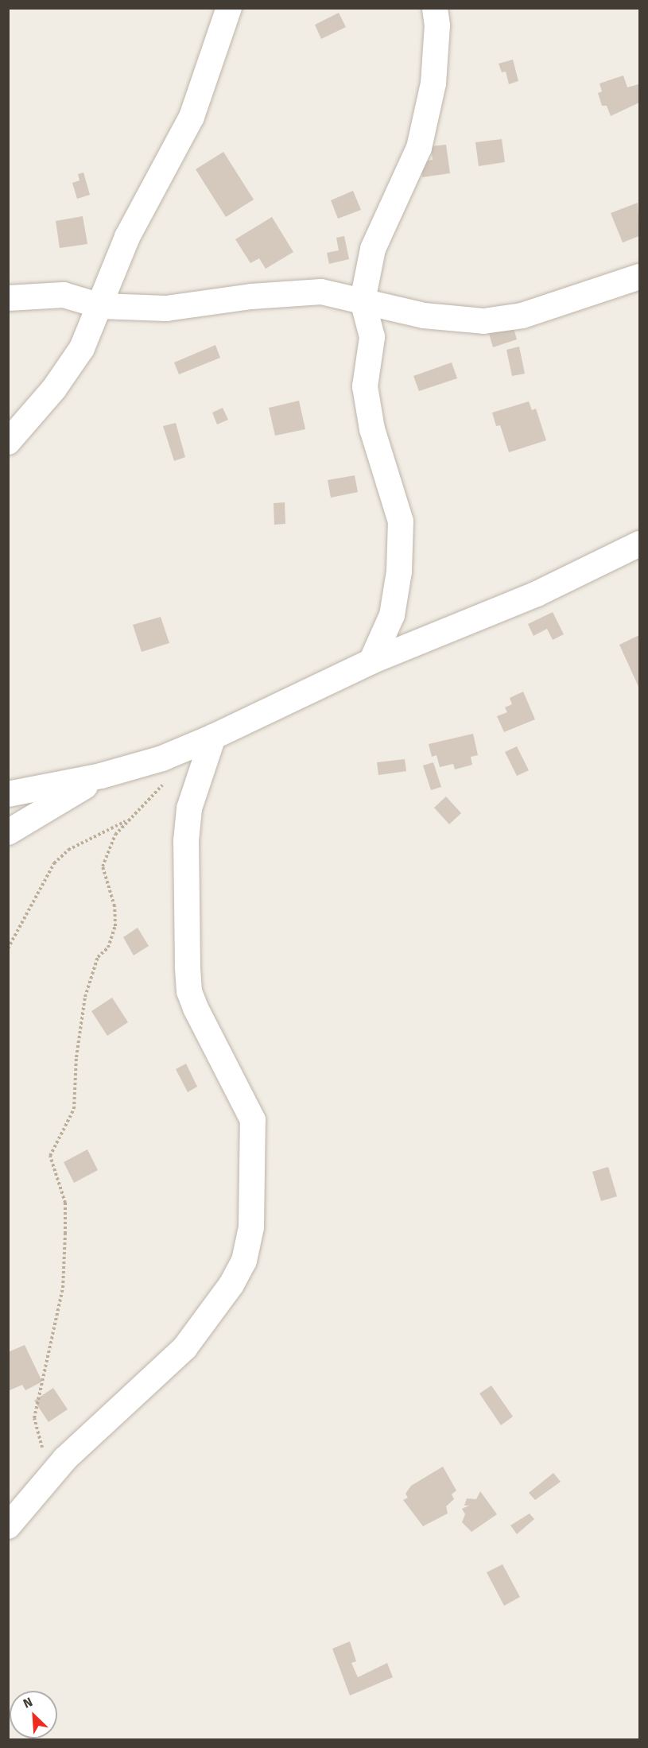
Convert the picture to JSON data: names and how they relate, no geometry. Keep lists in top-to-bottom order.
{
  "north": "top left"
}
